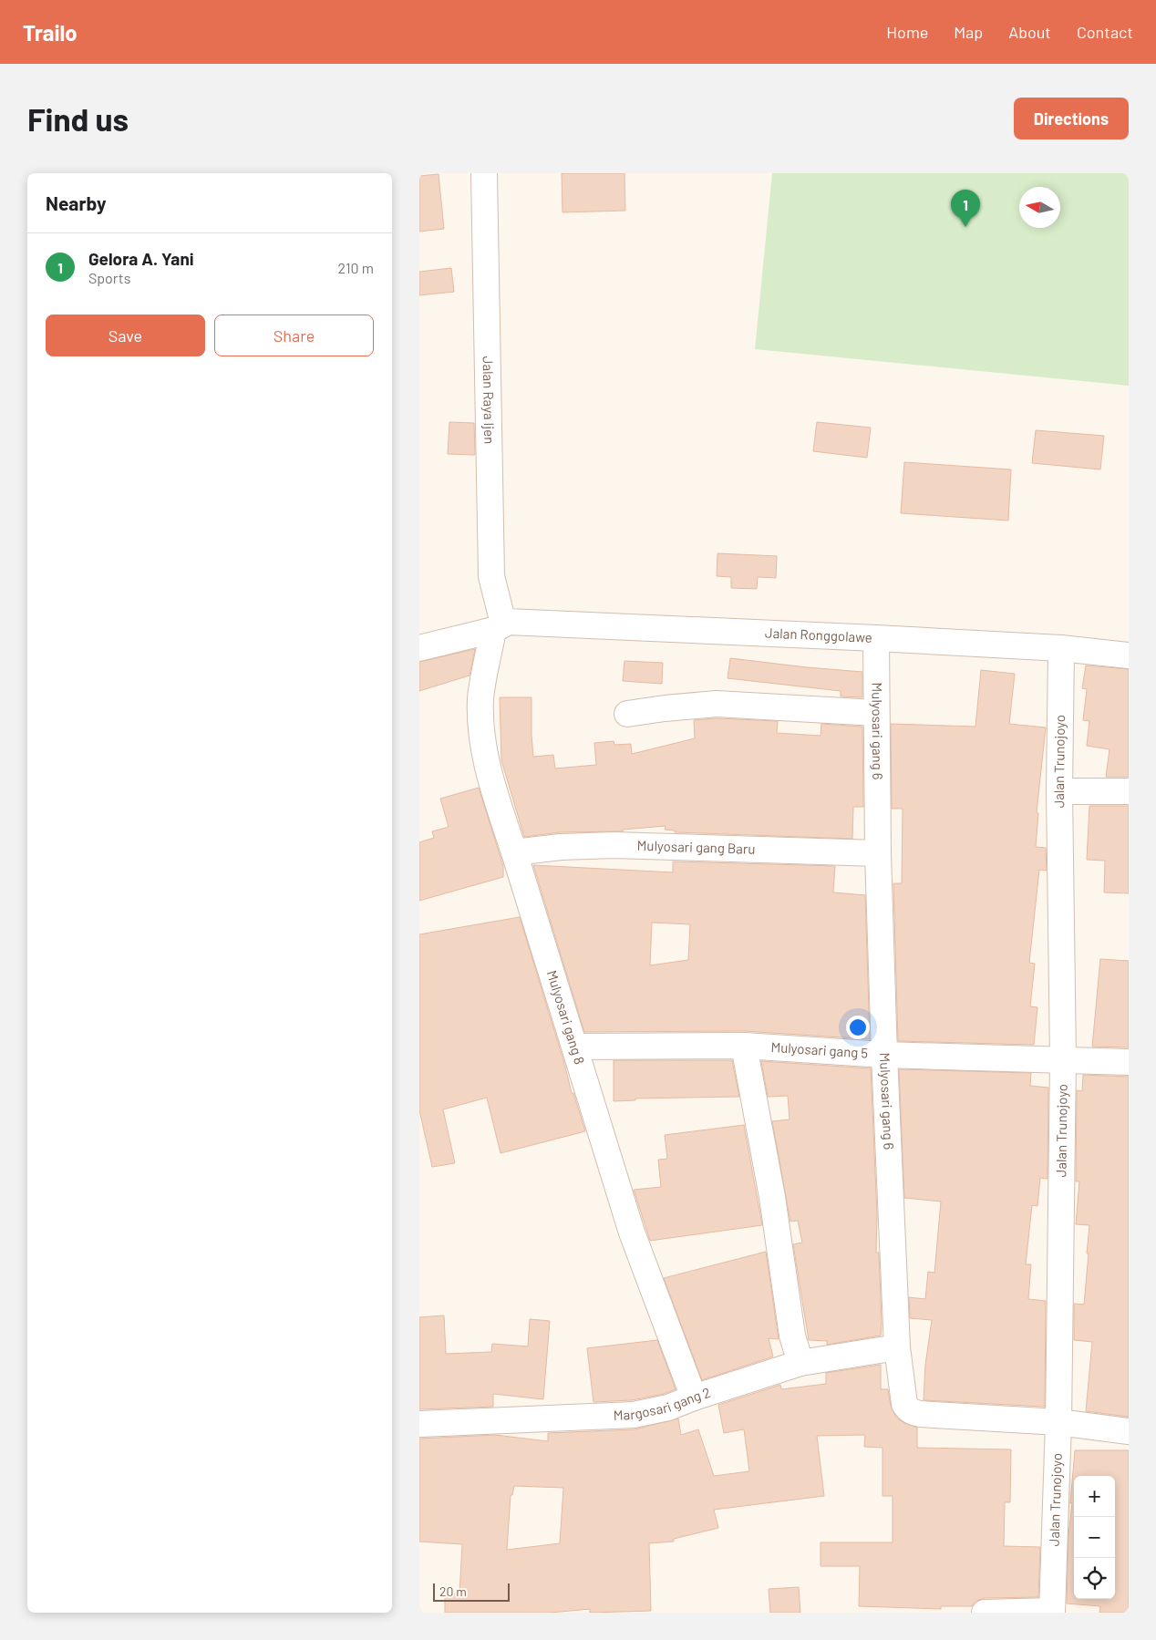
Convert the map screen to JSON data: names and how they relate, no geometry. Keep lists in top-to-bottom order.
{
  "streets": {
    "street": [
      "Jalan Raya Ijen",
      "Jalan Ronggolawe",
      "Mulyosari gang 6",
      "Jalan Trunojoyo",
      "Mulyosari gang Baru",
      "Mulyosari gang 8",
      "Mulyosari gang 5",
      "Margosari gang 2"
    ]
  },
  "crossings": [
    ["Jalan Raya Ijen", "Jalan Ronggolawe"],
    ["Jalan Raya Ijen", "Mulyosari gang 8"],
    ["Jalan Ronggolawe", "Mulyosari gang 6"],
    ["Jalan Ronggolawe", "Jalan Trunojoyo"],
    ["Jalan Ronggolawe", "Mulyosari gang 8"],
    ["Mulyosari gang 6", "Jalan Trunojoyo"],
    ["Mulyosari gang 6", "Mulyosari gang Baru"],
    ["Mulyosari gang 6", "Mulyosari gang 5"],
    ["Mulyosari gang 6", "Margosari gang 2"],
    ["Jalan Trunojoyo", "Mulyosari gang 5"],
    ["Mulyosari gang Baru", "Mulyosari gang 8"],
    ["Mulyosari gang 8", "Mulyosari gang 5"],
    ["Mulyosari gang 8", "Margosari gang 2"]
  ],
  "scale_bar": "20 m",
  "north": "left",
  "page": {
    "header": "Trailo",
    "nav": [
      "Home",
      "Map",
      "About",
      "Contact"
    ],
    "buttons": [
      "Directions",
      ["Save", "Share"]
    ],
    "title": "Find us",
    "heading": "Nearby",
    "pins": "1",
    "list": [
      {
        "mark": "1",
        "name": "Gelora A. Yani",
        "note": "Sports",
        "value": "210 m"
      }
    ],
    "map_buttons": ["+", "−"],
    "scale": "20 m"
  }
}
